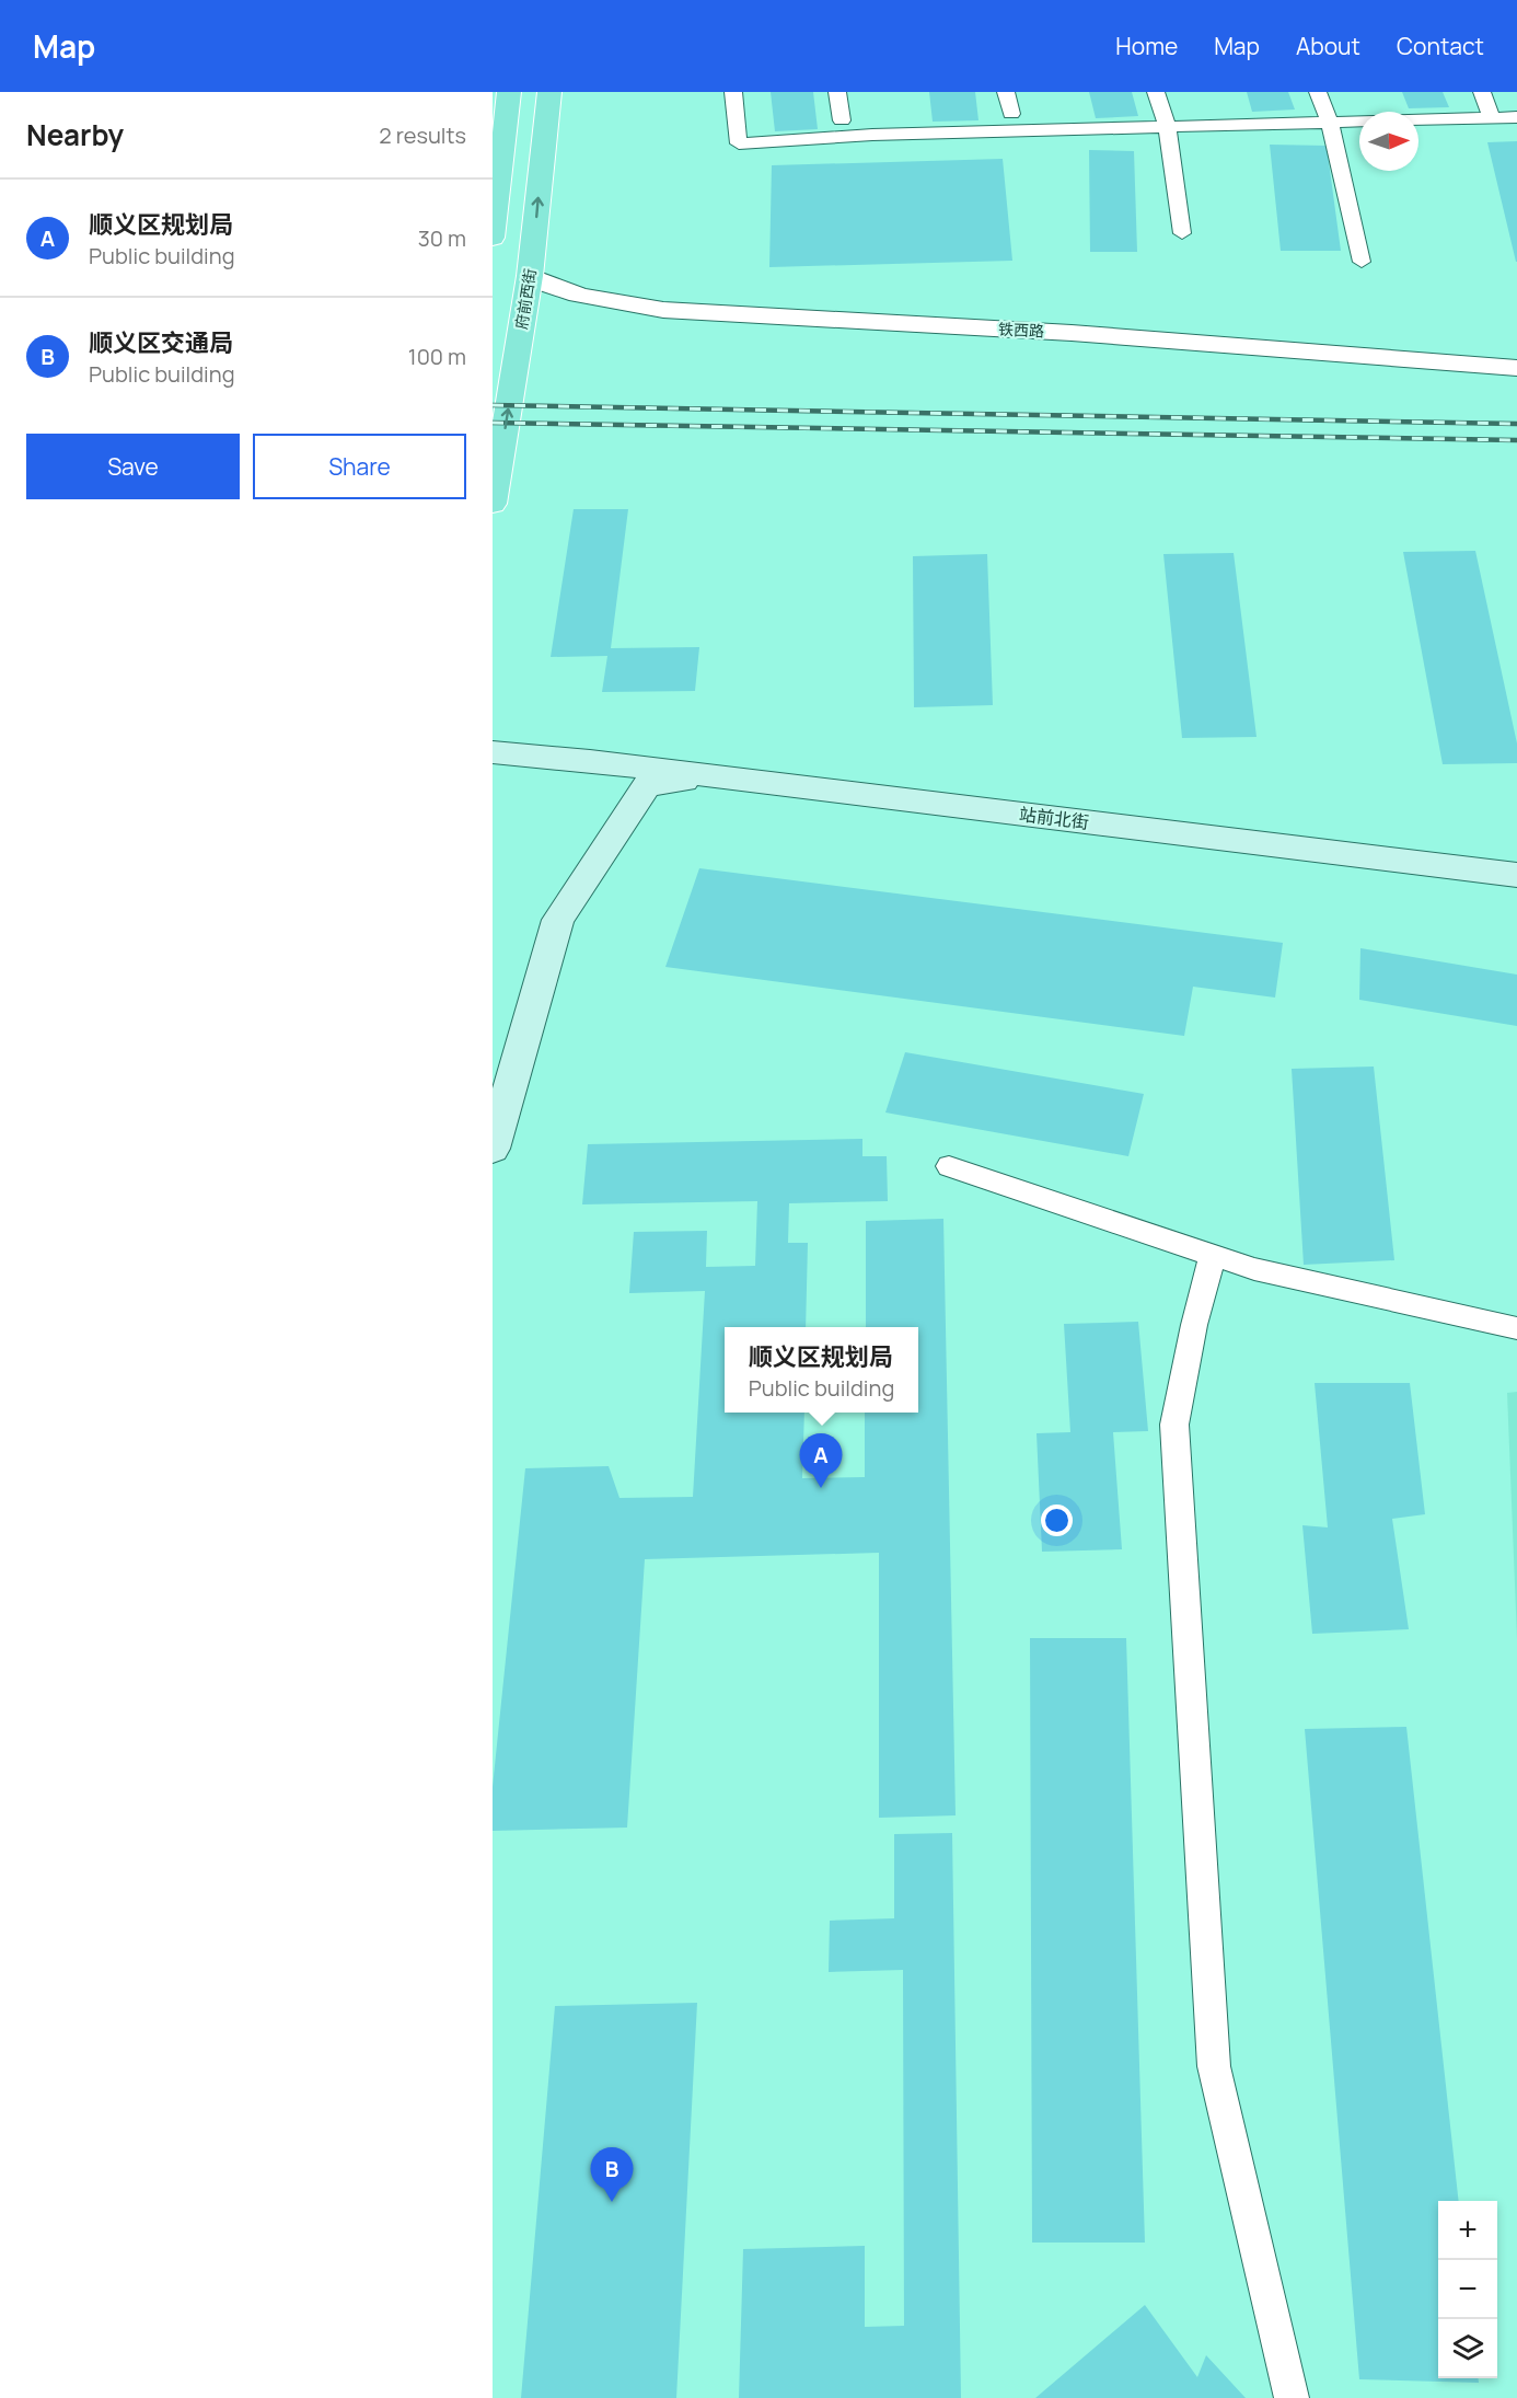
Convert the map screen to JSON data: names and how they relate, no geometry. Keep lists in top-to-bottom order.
{
  "streets": {
    "main road": ["府前西街", "站前北街"],
    "street": ["铁西路"]
  },
  "crossings": [
    ["府前西街", "铁西路"]
  ],
  "north": "right",
  "page": {
    "header": "Map",
    "nav": [
      "Home",
      "Map",
      "About",
      "Contact"
    ],
    "heading": ["Nearby", "2 results"],
    "list": [
      {
        "mark": "A",
        "name": "顺义区规划局",
        "note": "Public building",
        "value": "30 m"
      },
      {
        "mark": "B",
        "name": "顺义区交通局",
        "note": "Public building",
        "value": "100 m"
      }
    ],
    "buttons": ["Save", "Share"],
    "popup": ["顺义区规划局", "Public building"],
    "pins": ["A", "B"],
    "map_buttons": ["+", "−"]
  }
}
